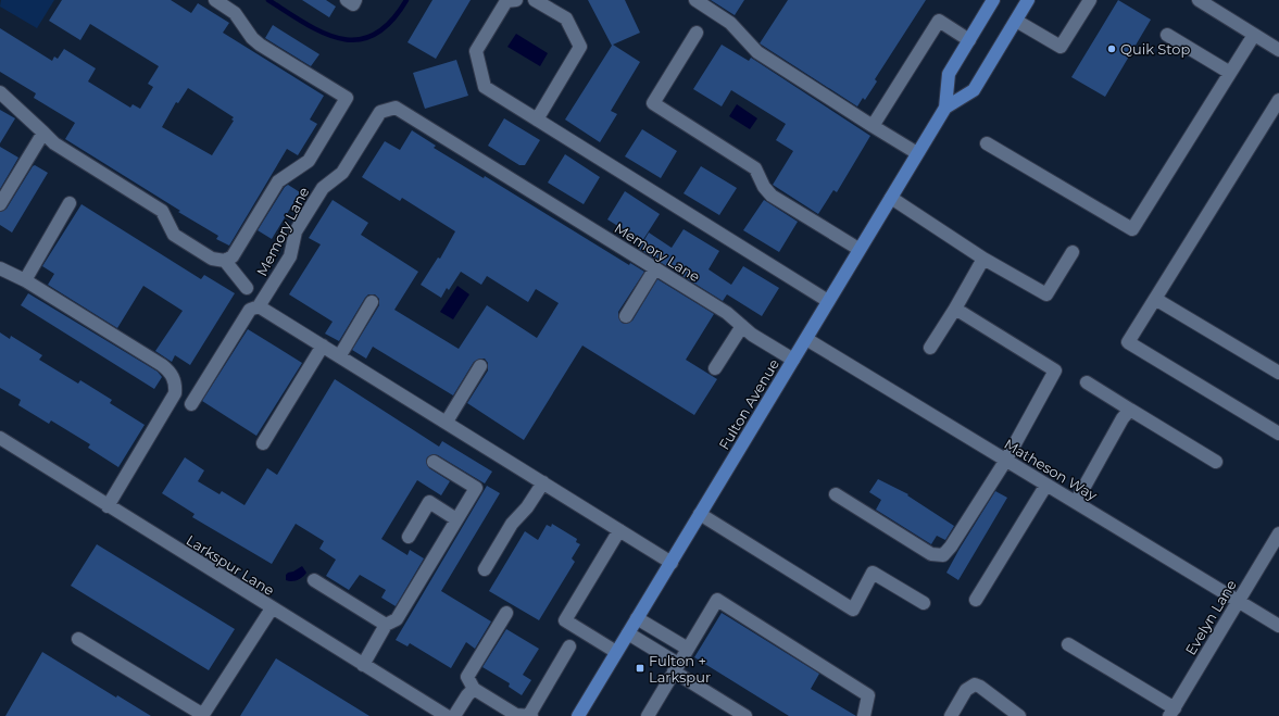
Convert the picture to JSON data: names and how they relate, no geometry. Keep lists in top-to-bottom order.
{
  "streets": {
    "main road": ["Fulton Avenue"],
    "street": [
      "Memory Lane",
      "Matheson Way",
      "Larkspur Lane",
      "Evelyn Lane"
    ]
  },
  "crossings": [
    ["Memory Lane", "Fulton Avenue"],
    ["Fulton Avenue", "Matheson Way"],
    ["Matheson Way", "Evelyn Lane"]
  ],
  "places": {
    "other": ["Quik Stop"],
    "transit": ["Fulton + Larkspur"]
  }
}
